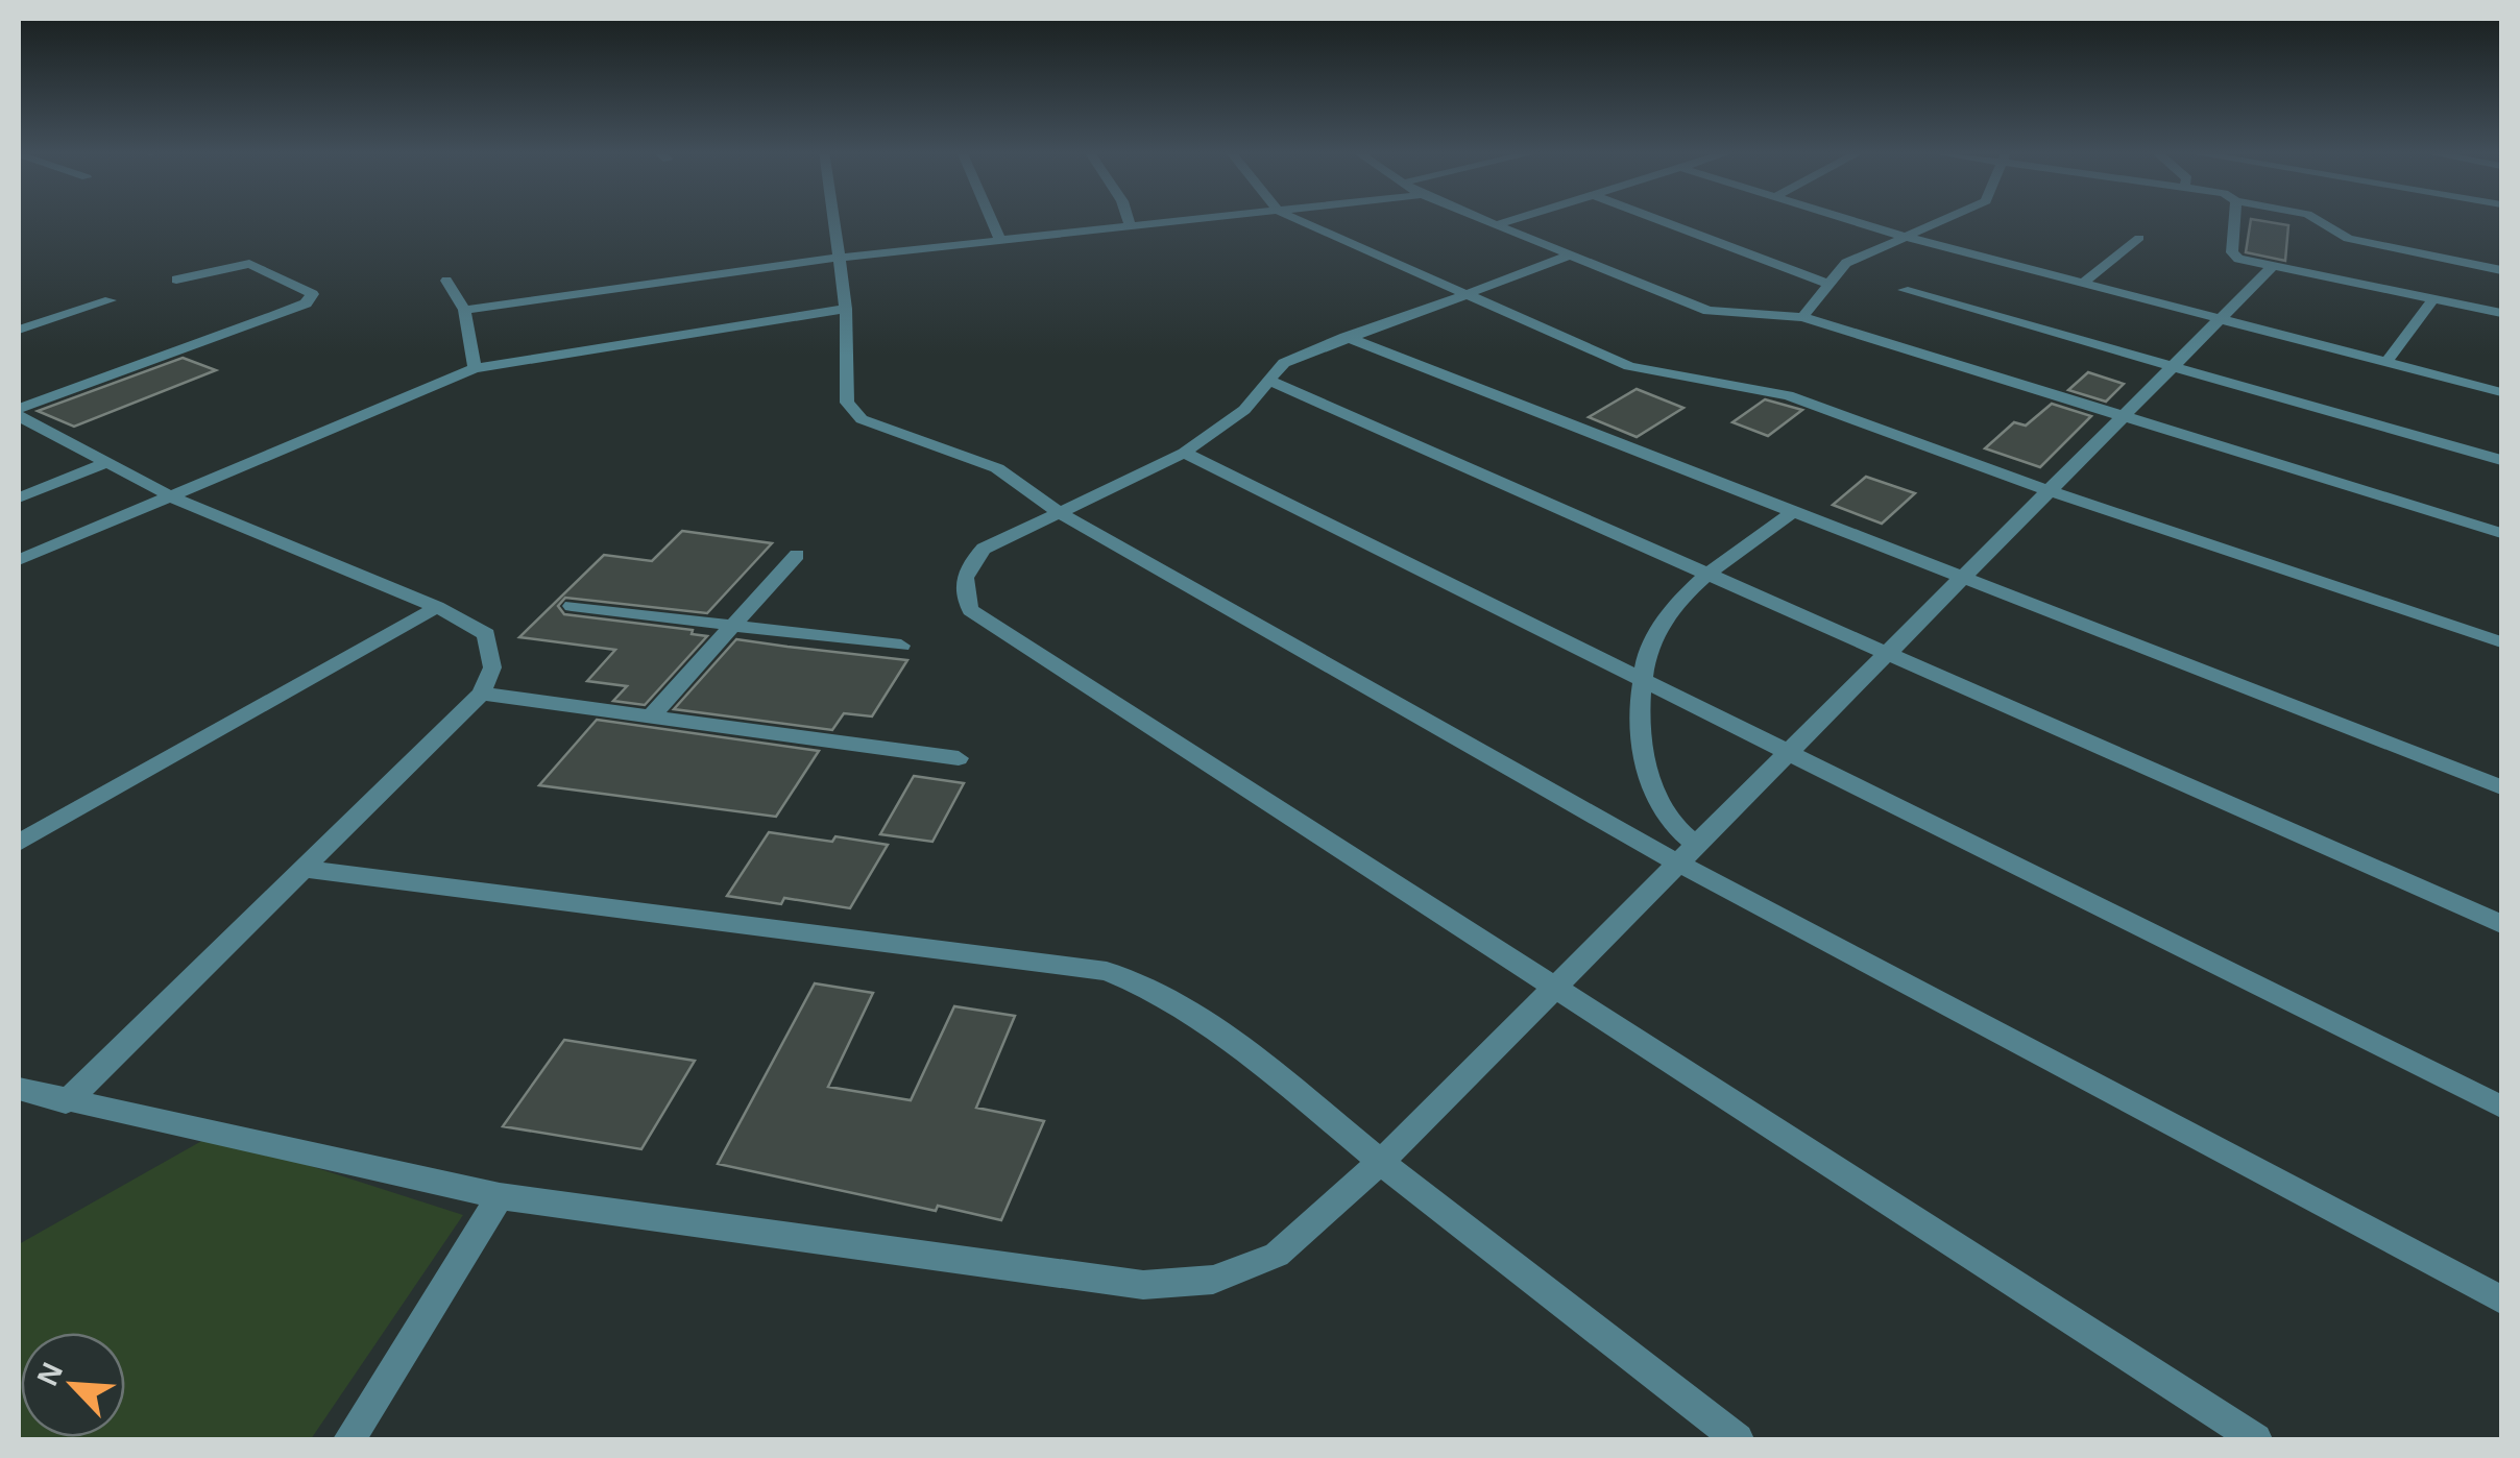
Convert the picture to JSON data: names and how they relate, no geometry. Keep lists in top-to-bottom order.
{
  "north": "top left"
}
